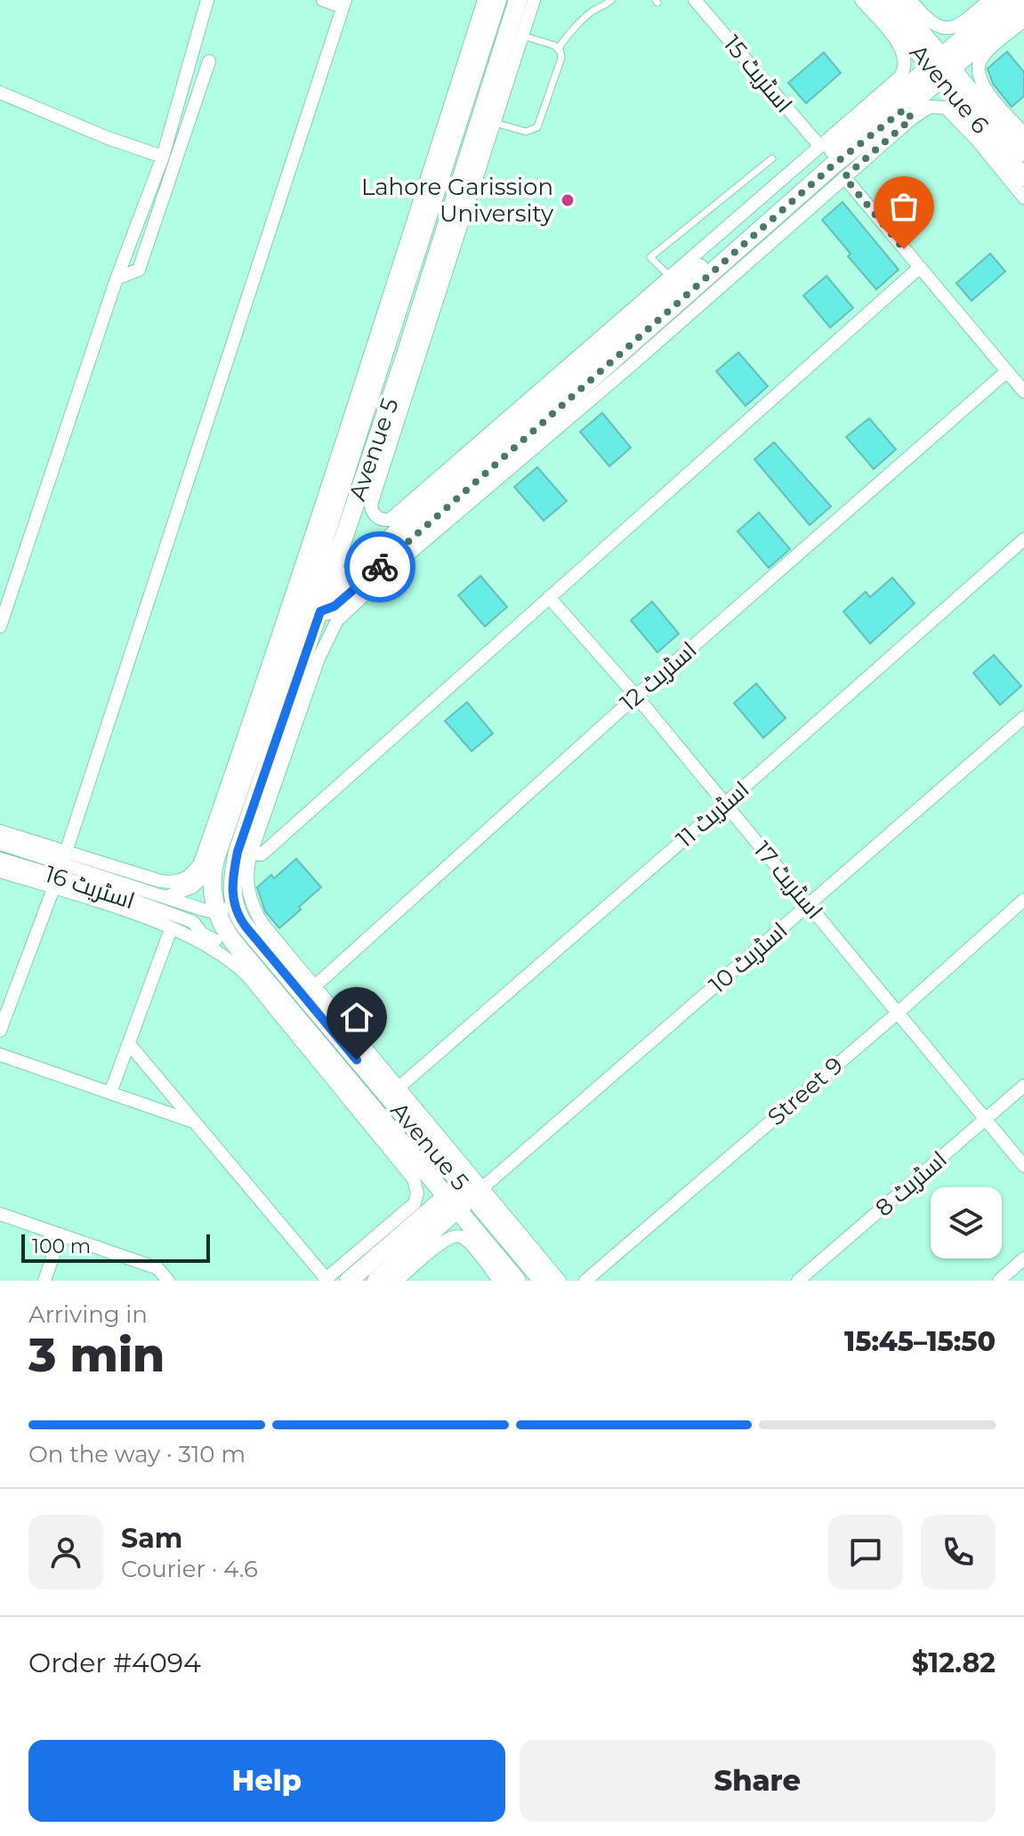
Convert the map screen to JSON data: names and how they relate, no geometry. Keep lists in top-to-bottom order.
{
  "streets": {
    "main road": ["Avenue 6", "Avenue 5"],
    "street": [
      "اسٹریٹ 15",
      "اسٹریٹ 12",
      "اسٹریٹ 11",
      "اسٹریٹ 17",
      "اسٹریٹ 16",
      "اسٹریٹ 10",
      "Street 9",
      "اسٹریٹ 8"
    ]
  },
  "crossings": [
    ["Avenue 5", "اسٹریٹ 16"],
    ["Avenue 5", "اسٹریٹ 10"],
    ["اسٹریٹ 12", "اسٹریٹ 17"],
    ["اسٹریٹ 11", "اسٹریٹ 17"],
    ["اسٹریٹ 17", "اسٹریٹ 10"],
    ["اسٹریٹ 17", "Street 9"],
    ["اسٹریٹ 17", "اسٹریٹ 8"]
  ],
  "places": ["Lahore Garission University"],
  "scale_bar": "100 m",
  "page": {
    "scale": "100 m",
    "heading": ["3 min", "Arriving in", "15:45–15:50"],
    "panel": [
      "Sam",
      "Courier · 4.6",
      "Order #4094",
      "$12.82"
    ],
    "bar": "On the way · 310 m",
    "buttons": ["Help", "Share"]
  }
}
